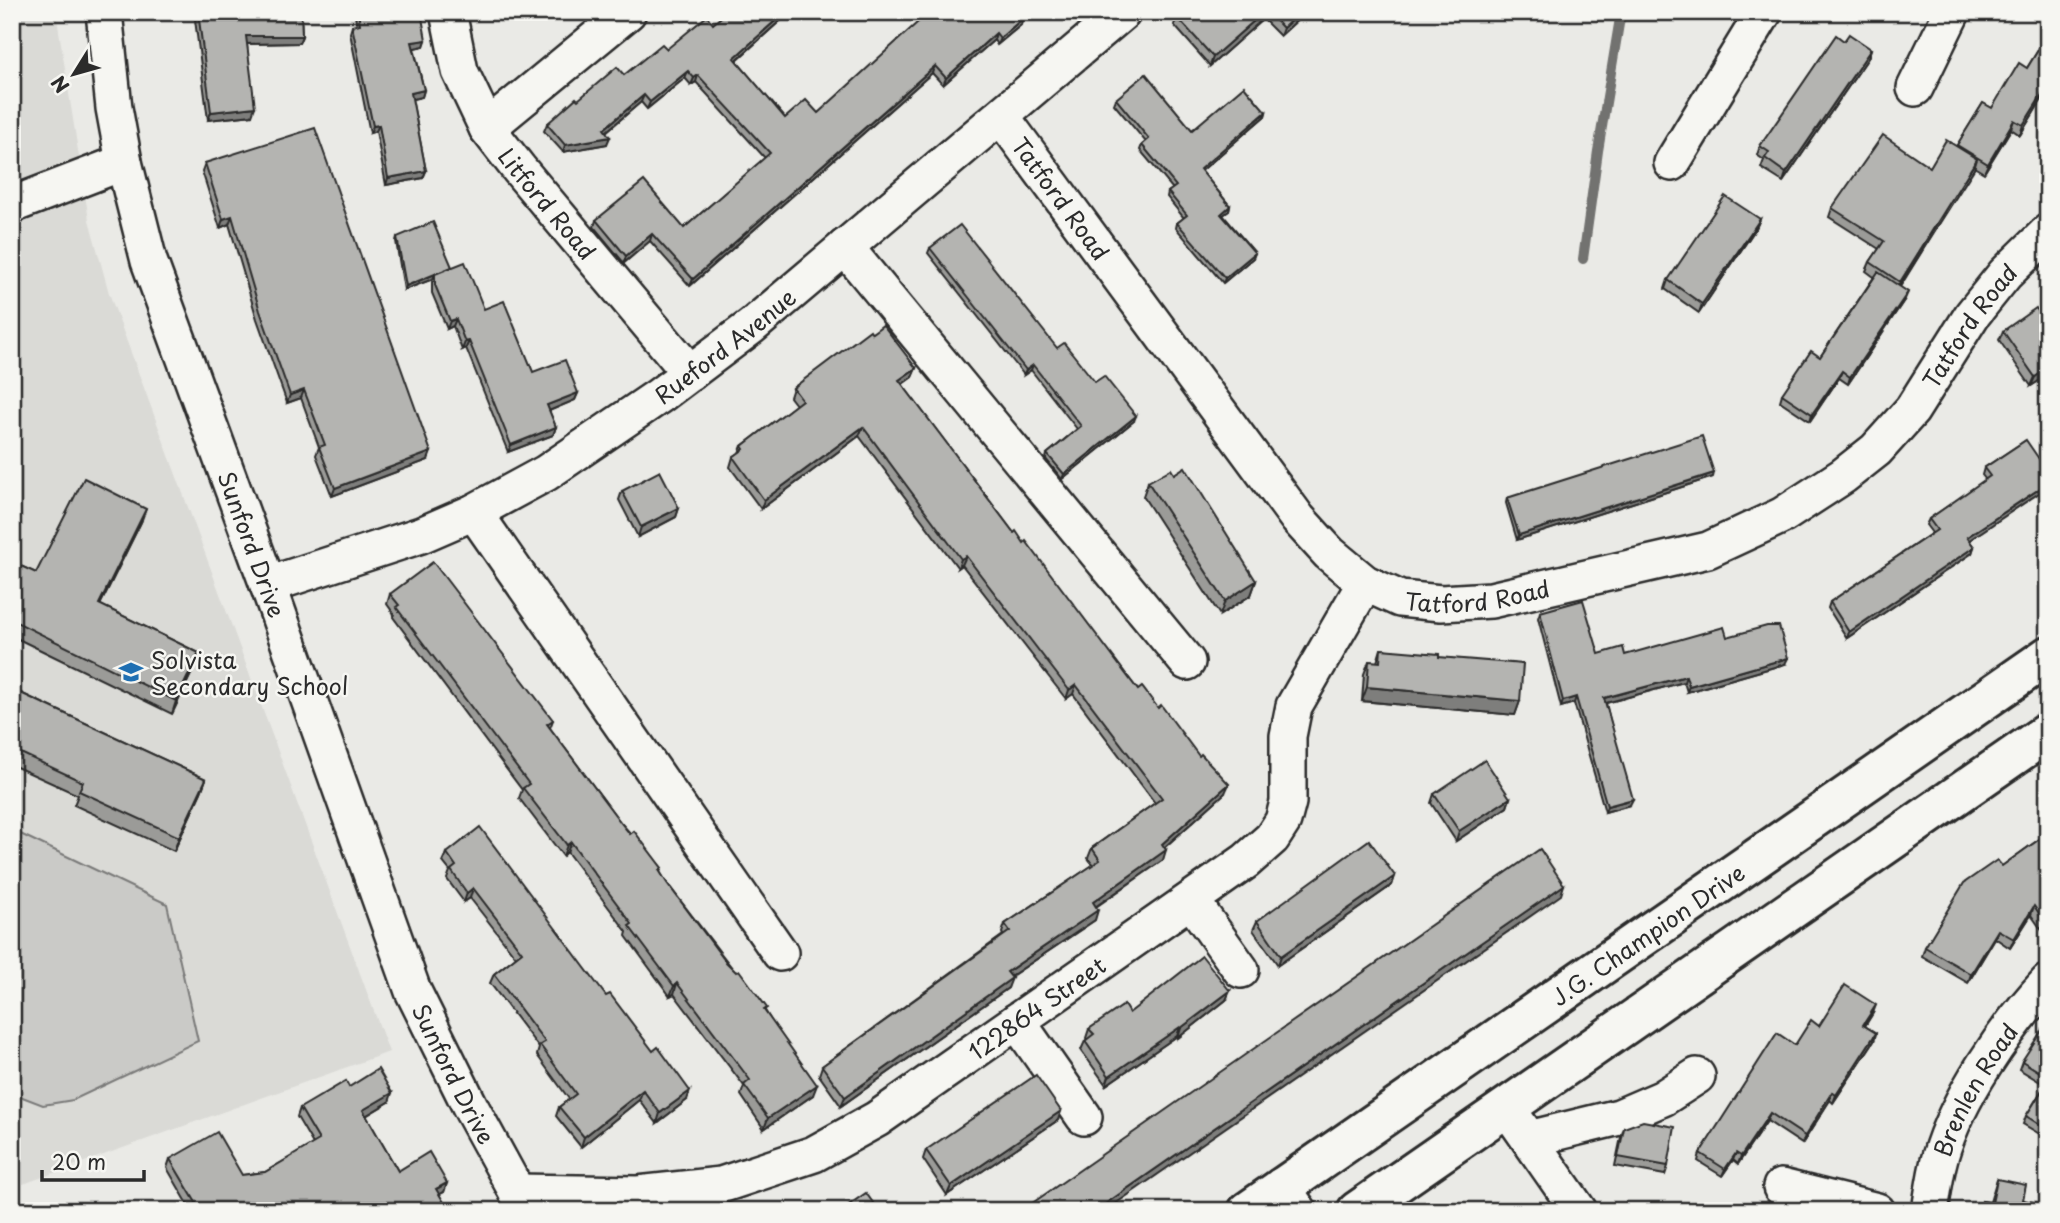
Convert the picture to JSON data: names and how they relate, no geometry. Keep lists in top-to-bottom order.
{
  "streets": {
    "main road": ["J.G. Champion Drive"],
    "street": [
      "Tatford Road",
      "Litford Road",
      "Rueford Avenue",
      "Sunford Drive",
      "122864 Street",
      "Brenlen Road"
    ]
  },
  "crossings": [
    ["Tatford Road", "Rueford Avenue"],
    ["Tatford Road", "122864 Street"],
    ["Litford Road", "Rueford Avenue"],
    ["Rueford Avenue", "Sunford Drive"],
    ["Sunford Drive", "122864 Street"]
  ],
  "places": {
    "school or university": ["Solvista Secondary School"]
  },
  "scale_bar": "20 m",
  "north": "bottom left"
}
